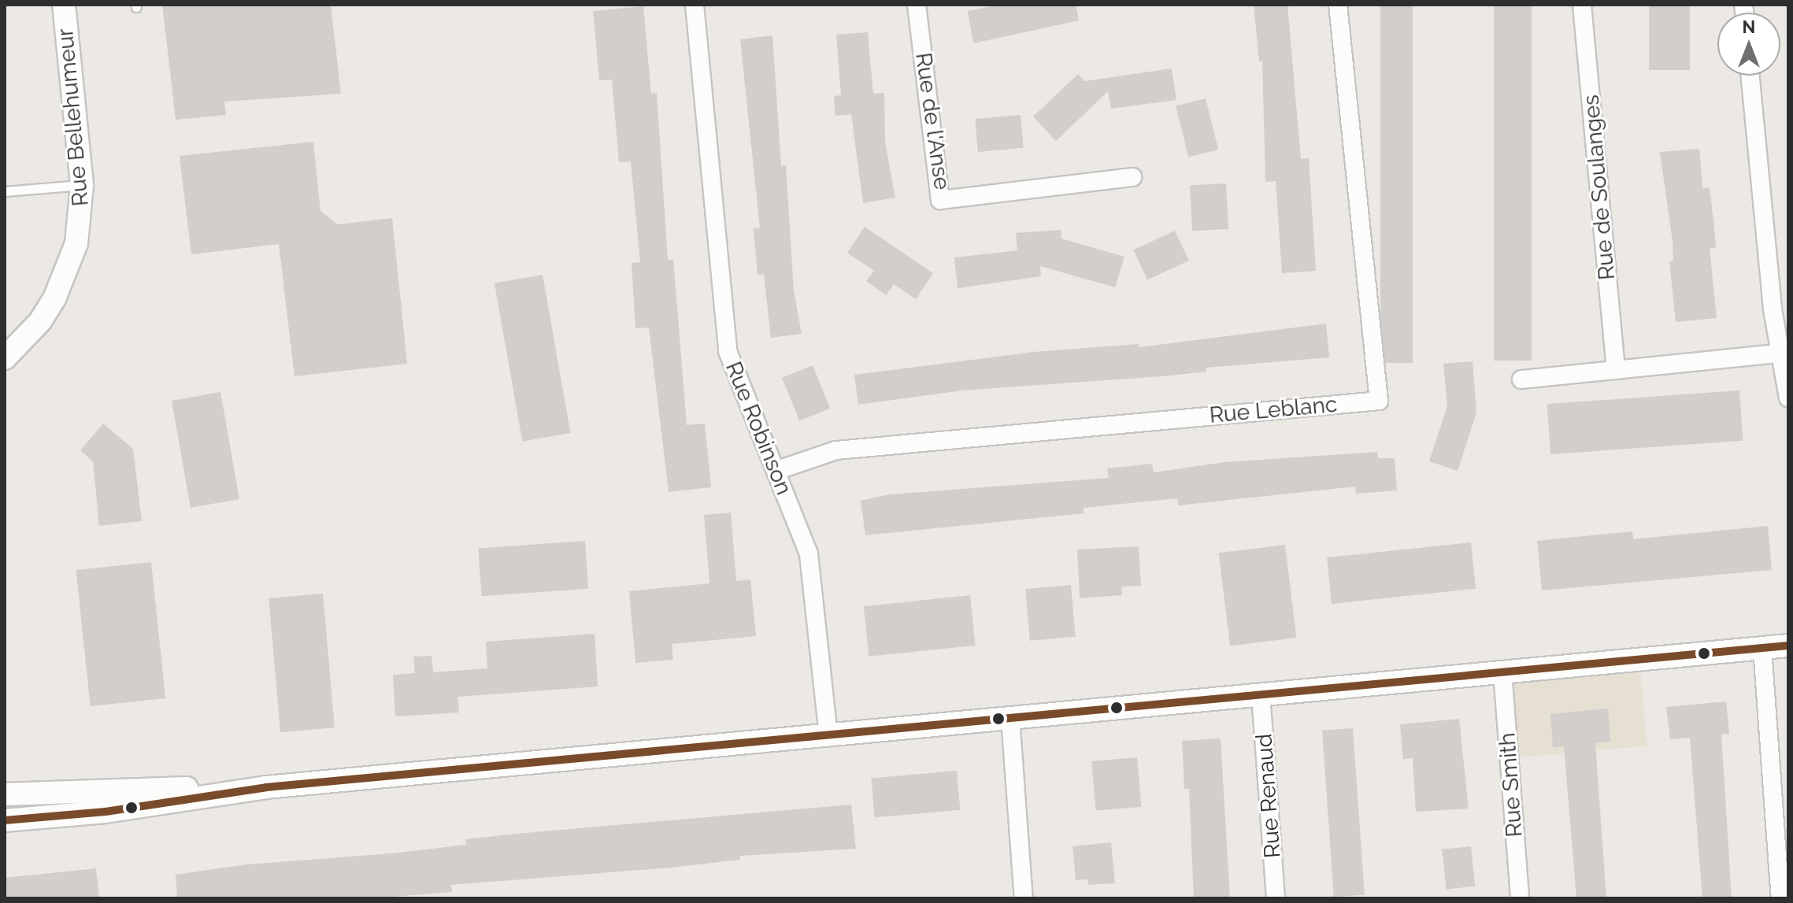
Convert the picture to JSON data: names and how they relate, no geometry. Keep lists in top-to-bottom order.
{
  "streets": {
    "street": [
      "Rue Bellehumeur",
      "Rue de l'Anse",
      "Rue de Soulanges",
      "Rue Leblanc",
      "Rue Robinson",
      "Rue Smith",
      "Rue Renaud"
    ]
  },
  "crossings": [
    ["Rue Leblanc", "Rue Robinson"]
  ],
  "north": "top"
}
